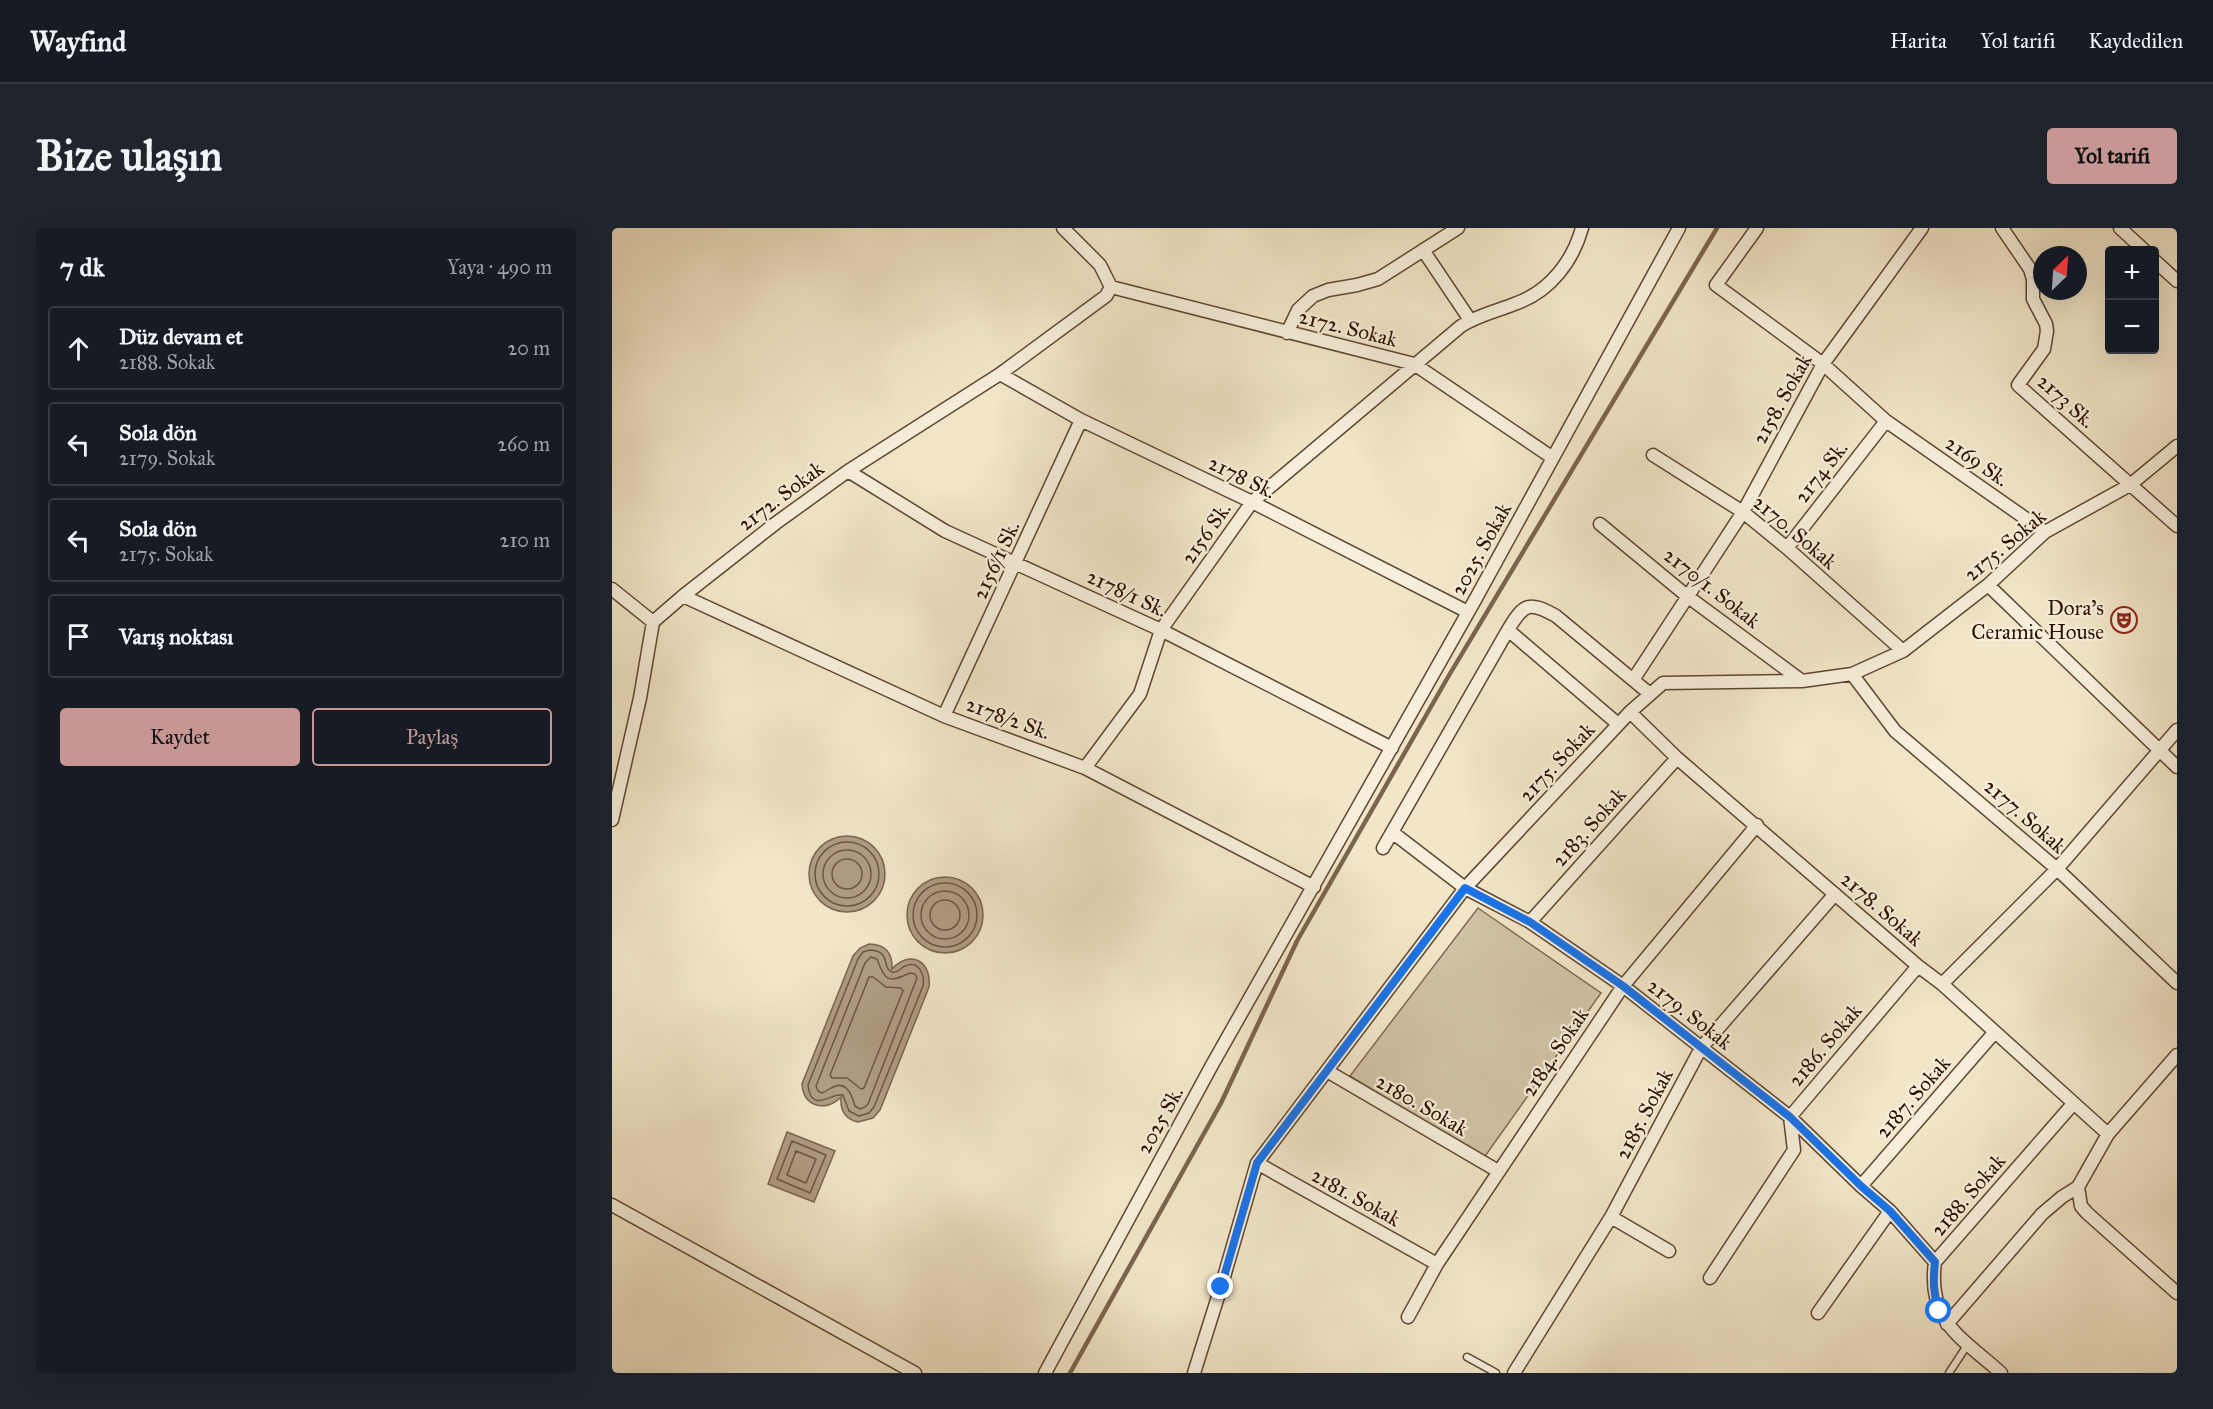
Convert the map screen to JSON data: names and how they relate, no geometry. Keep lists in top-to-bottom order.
{
  "streets": {
    "street": [
      "2172. Sokak",
      "2158. Sokak",
      "2173 Sk.",
      "2169 Sk.",
      "2174 Sk.",
      "2178 Sk.",
      "2170. Sokak",
      "2156 Sk.",
      "2175. Sokak",
      "2025. Sokak",
      "2156/1 Sk.",
      "2170/1. Sokak",
      "2178/1 Sk.",
      "2178/2 Sk.",
      "2177. Sokak",
      "2183. Sokak",
      "2178. Sokak",
      "2179. Sokak",
      "2186. Sokak",
      "2184. Sokak",
      "2187. Sokak",
      "2180. Sokak",
      "2185. Sokak",
      "2025 Sk.",
      "2188. Sokak",
      "2181. Sokak"
    ]
  },
  "crossings": [
    ["2172. Sokak", "2178 Sk."],
    ["2172. Sokak", "2156 Sk."],
    ["2172. Sokak", "2025. Sokak"],
    ["2172. Sokak", "2178/1 Sk."],
    ["2172. Sokak", "2178/2 Sk."],
    ["2158. Sokak", "2169 Sk."],
    ["2158. Sokak", "2170. Sokak"],
    ["2158. Sokak", "2170/1. Sokak"],
    ["2173 Sk.", "2175. Sokak"],
    ["2169 Sk.", "2174 Sk."],
    ["2169 Sk.", "2175. Sokak"],
    ["2174 Sk.", "2170. Sokak"],
    ["2178 Sk.", "2156 Sk."],
    ["2178 Sk.", "2025. Sokak"],
    ["2178 Sk.", "2156/1 Sk."],
    ["2170. Sokak", "2175. Sokak"],
    ["2156 Sk.", "2178/1 Sk."],
    ["2156 Sk.", "2178/2 Sk."],
    ["2175. Sokak", "2170/1. Sokak"],
    ["2175. Sokak", "2177. Sokak"],
    ["2175. Sokak", "2178. Sokak"],
    ["2175. Sokak", "2179. Sokak"],
    ["2175. Sokak", "2180. Sokak"],
    ["2175. Sokak", "2181. Sokak"],
    ["2025. Sokak", "2178/1 Sk."],
    ["2025. Sokak", "2178/2 Sk."],
    ["2025. Sokak", "2025 Sk."],
    ["2156/1 Sk.", "2178/1 Sk."],
    ["2156/1 Sk.", "2178/2 Sk."],
    ["2178/2 Sk.", "2025 Sk."],
    ["2183. Sokak", "2178. Sokak"],
    ["2183. Sokak", "2179. Sokak"],
    ["2178. Sokak", "2186. Sokak"],
    ["2178. Sokak", "2184. Sokak"],
    ["2178. Sokak", "2187. Sokak"],
    ["2178. Sokak", "2185. Sokak"],
    ["2178. Sokak", "2188. Sokak"],
    ["2179. Sokak", "2186. Sokak"],
    ["2179. Sokak", "2184. Sokak"],
    ["2179. Sokak", "2187. Sokak"],
    ["2179. Sokak", "2185. Sokak"],
    ["2179. Sokak", "2188. Sokak"],
    ["2184. Sokak", "2180. Sokak"],
    ["2184. Sokak", "2181. Sokak"]
  ],
  "places": {
    "theatre": ["Dora's Ceramic House"]
  },
  "north": "top right",
  "page": {
    "header": "Wayfind",
    "nav": ["Harita", "Yol tarifi", "Kaydedilen"],
    "buttons": [
      "Yol tarifi",
      ["Kaydet", "Paylaş"]
    ],
    "title": "Bize ulaşın",
    "heading": ["7 dk", "Yaya · 490 m"],
    "map_buttons": ["+", "−"],
    "list": [
      ["Düz devam et", "2188. Sokak", "20 m"],
      ["Sola dön", "2179. Sokak", "260 m"],
      ["Sola dön", "2175. Sokak", "210 m"],
      "Varış noktası"
    ]
  }
}
